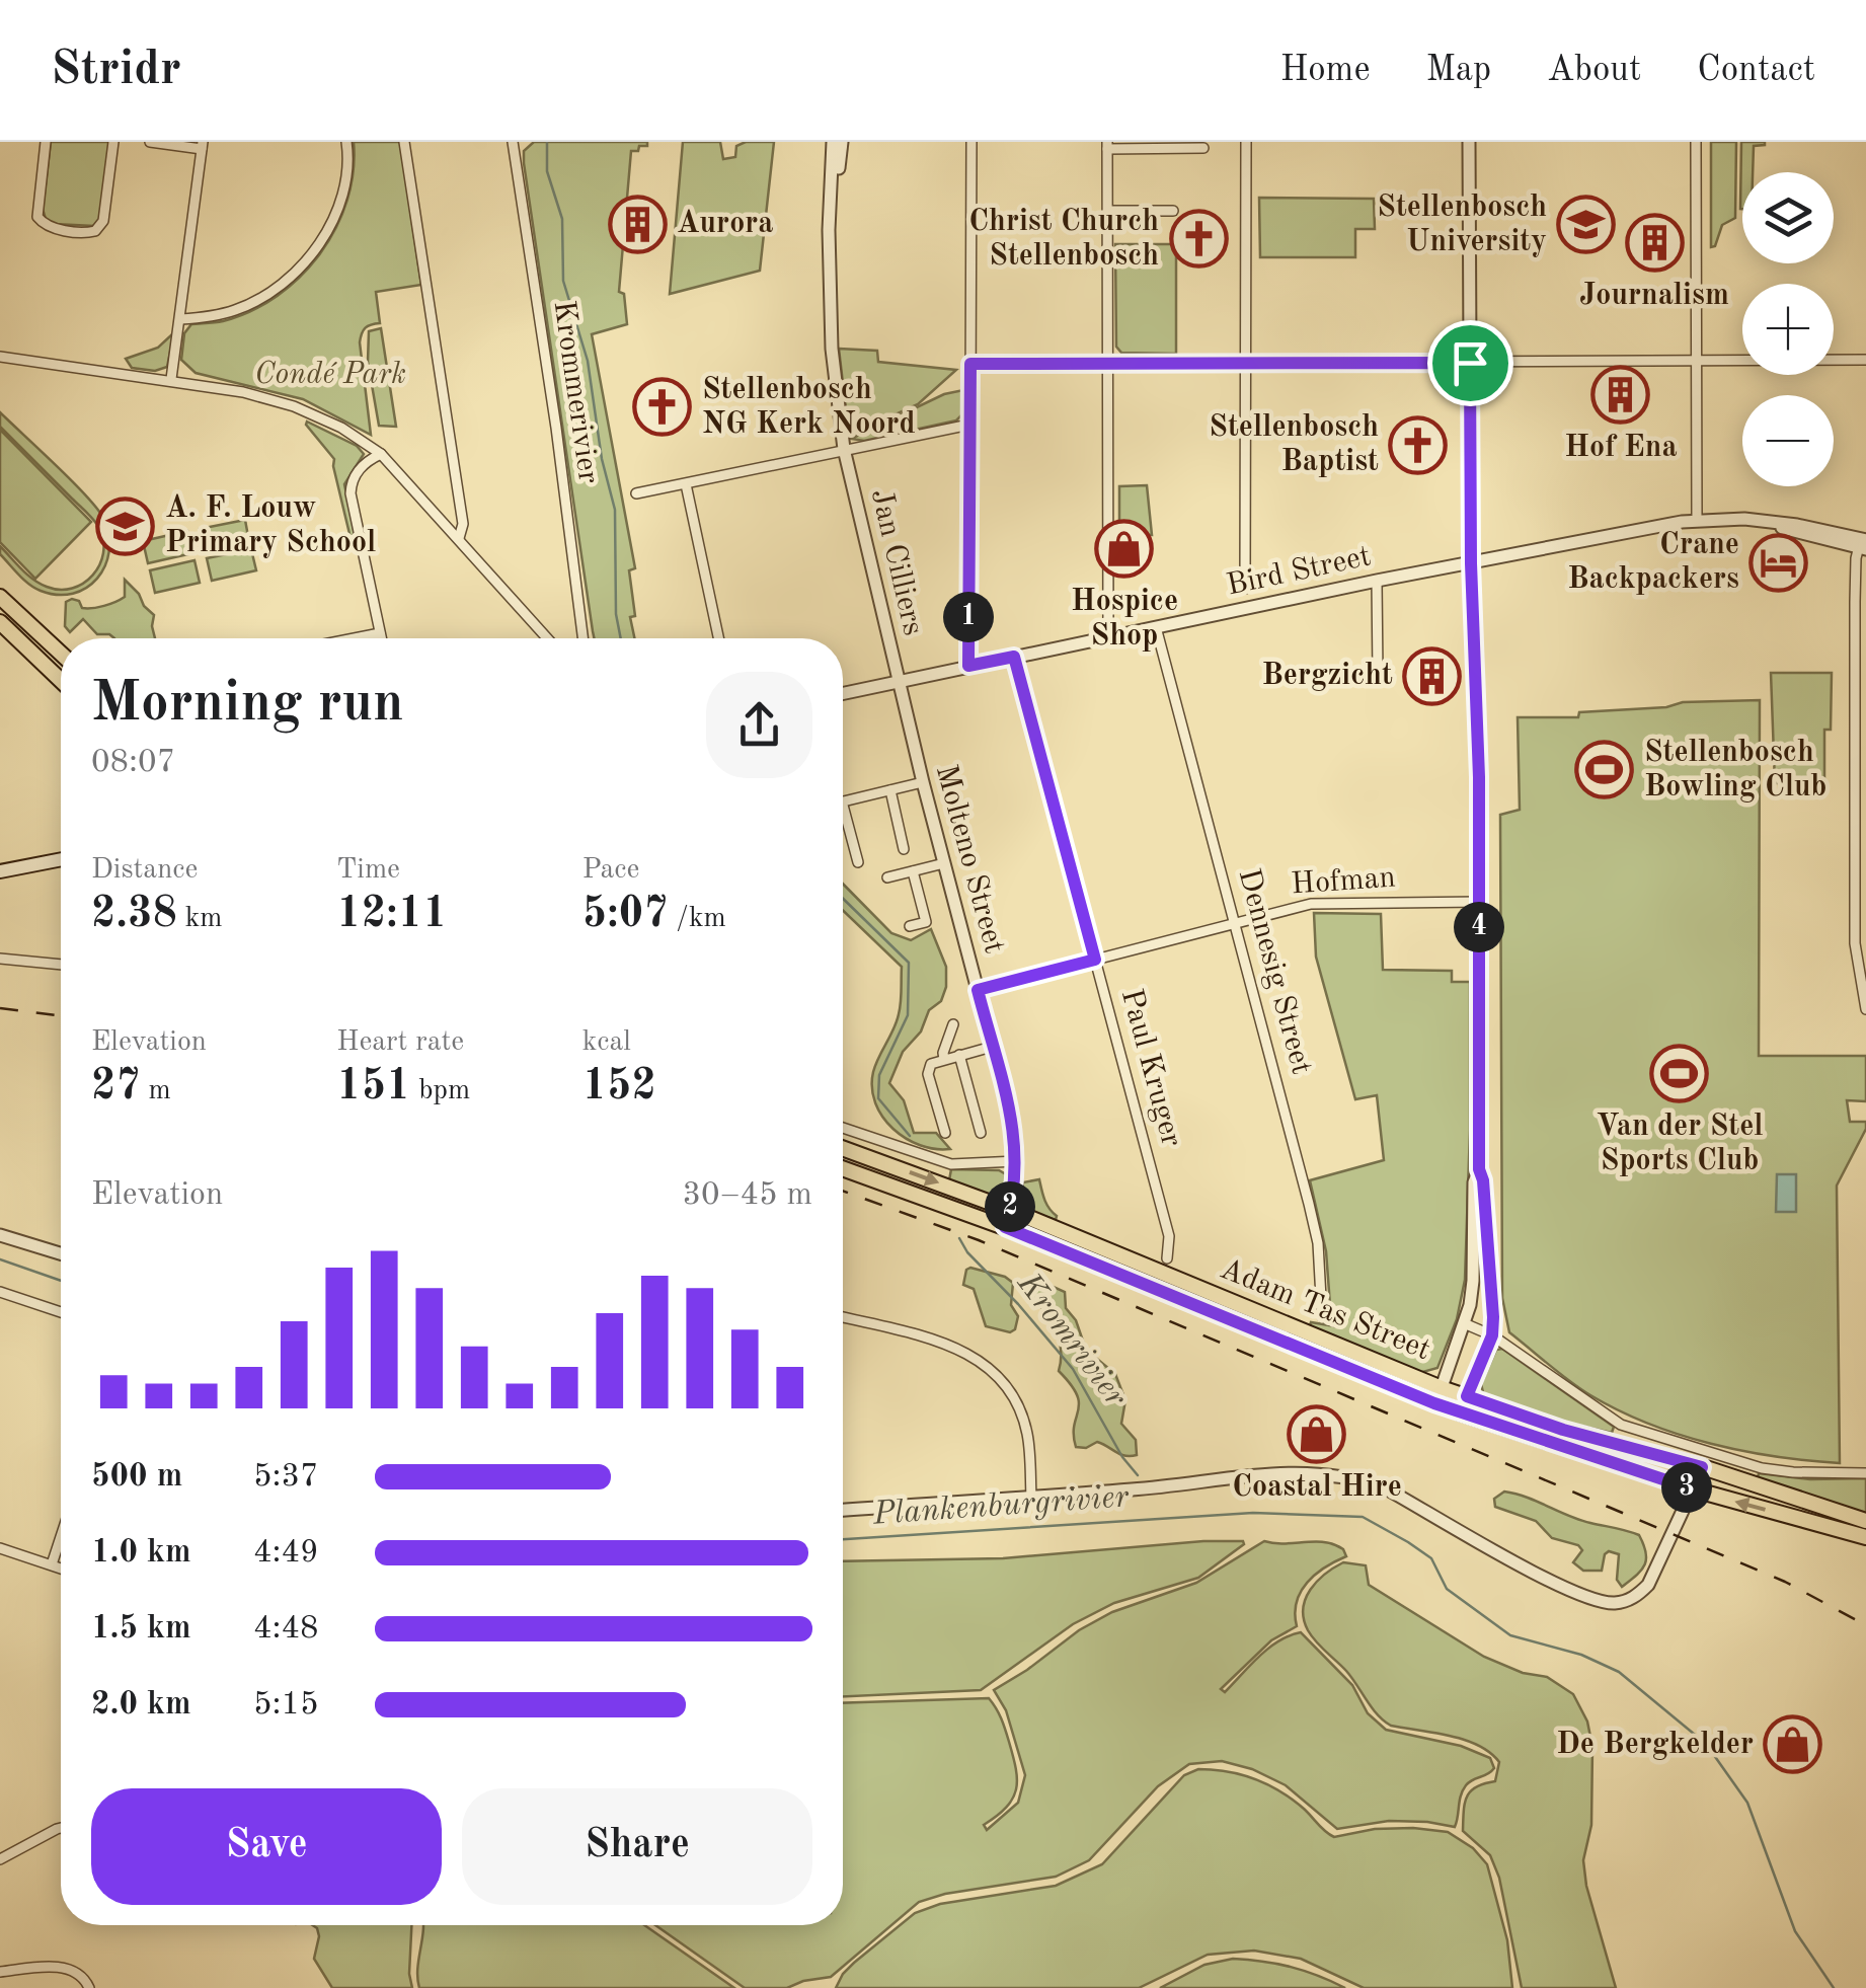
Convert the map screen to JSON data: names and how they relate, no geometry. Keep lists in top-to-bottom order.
{
  "streets": {
    "main road": ["Adam Tas Street"],
    "street": [
      "Krommerivier",
      "Jan Cilliers",
      "Bird Street",
      "Molteno Street",
      "Hofman",
      "Dennesig Street",
      "Paul Kruger"
    ]
  },
  "crossings": [
    ["Jan Cilliers", "Bird Street"],
    ["Jan Cilliers", "Molteno Street"],
    ["Bird Street", "Molteno Street"],
    ["Bird Street", "Dennesig Street"],
    ["Bird Street", "Paul Kruger"],
    ["Molteno Street", "Hofman"],
    ["Molteno Street", "Adam Tas Street"],
    ["Hofman", "Dennesig Street"],
    ["Hofman", "Paul Kruger"]
  ],
  "water": ["Kromrivier", "Plankenburgrivier"],
  "parks": ["Condé Park"],
  "places": {
    "building": [
      "Aurora",
      "Journalism",
      "Hof Ena",
      "Bergzicht"
    ],
    "school or university": ["Stellenbosch University", "A. F. Louw Primary School"],
    "church": ["Christ Church Stellenbosch", "Stellenbosch NG Kerk Noord", "Stellenbosch Baptist"],
    "shop": ["Hospice Shop", "Coastal Hire", "De Bergkelder"],
    "hotel": ["Crane Backpackers"],
    "sports": ["Stellenbosch Bowling Club", "Van der Stel Sports Club"]
  },
  "page": {
    "header": "Stridr",
    "nav": [
      "Home",
      "Map",
      "About",
      "Contact"
    ],
    "map_buttons": ["+", "−"],
    "pins": [
      "1",
      "4",
      "2",
      "3"
    ],
    "heading": ["Morning run", "08:07"],
    "stats": [
      ["Distance", "2.38 km"],
      ["Time", "12:11"],
      ["Pace", "5:07 /km"],
      ["Elevation", "27 m"],
      ["Heart rate", "151 bpm"],
      ["kcal", "152"]
    ],
    "chart": ["Elevation", "30–45 m"],
    "list": [
      {
        "name": "500 m",
        "note": "5:37"
      },
      {
        "name": "1.0 km",
        "note": "4:49"
      },
      {
        "name": "1.5 km",
        "note": "4:48"
      },
      {
        "name": "2.0 km",
        "note": "5:15"
      }
    ],
    "buttons": ["Save", "Share"]
  }
}
